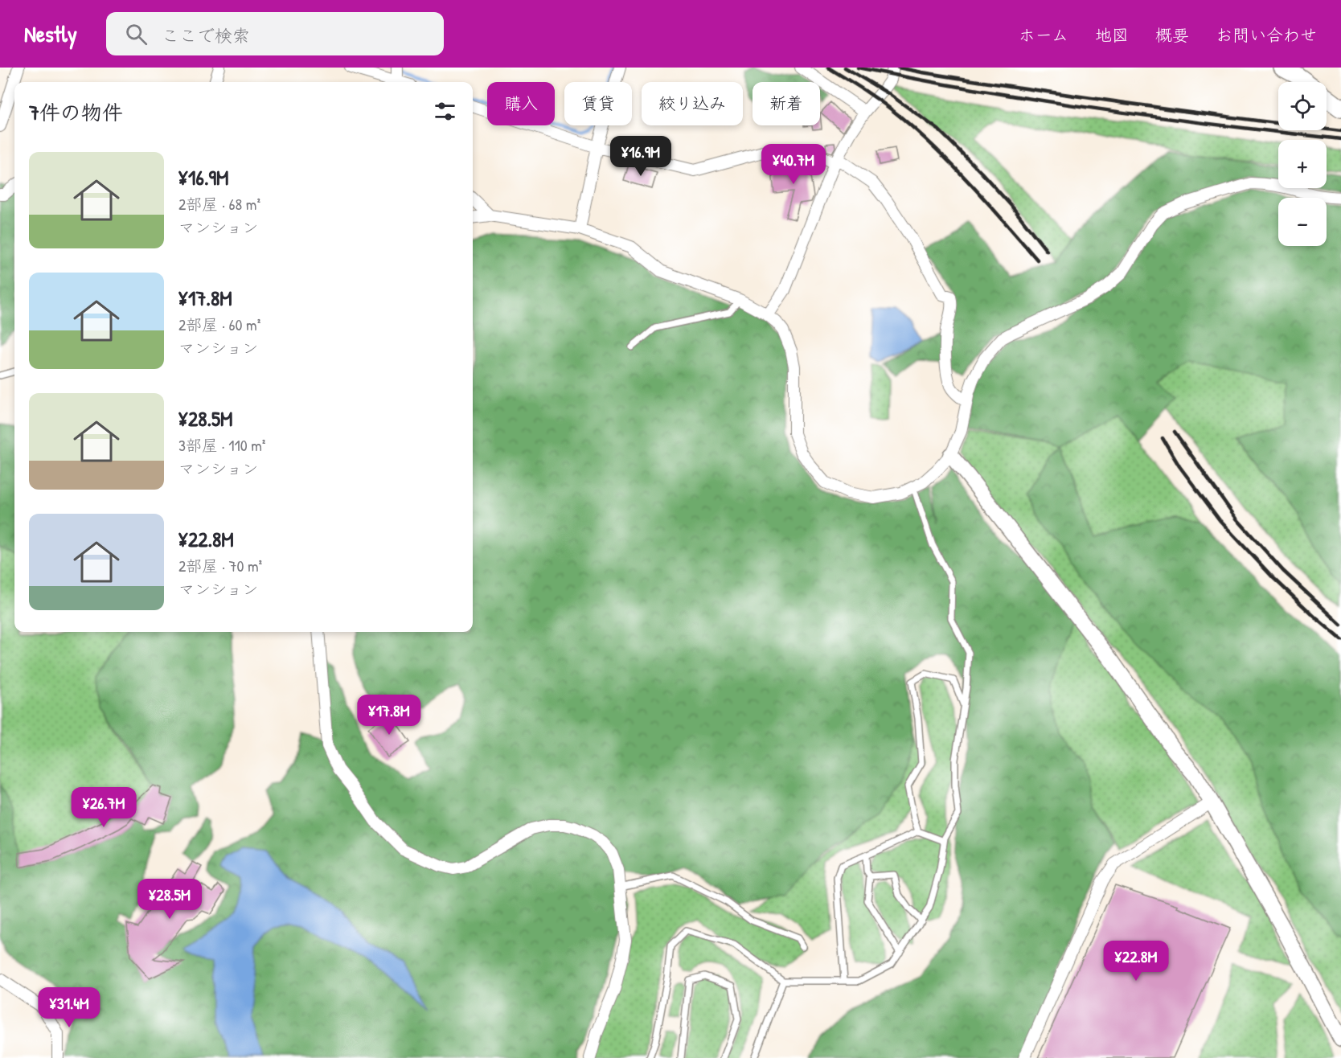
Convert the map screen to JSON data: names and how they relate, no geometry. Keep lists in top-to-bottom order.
{
  "page": {
    "header": "Nestly",
    "search": "ここで検索",
    "nav": [
      "ホーム",
      "地図",
      "概要",
      "お問い合わせ"
    ],
    "map_buttons": ["+", "−"],
    "chip": [
      "購入",
      "賃貸",
      "絞り込み",
      "新着"
    ],
    "heading": "7件の物件",
    "price": [
      "¥16.9M",
      "¥40.7M",
      "¥17.8M",
      "¥26.7M",
      "¥28.5M",
      "¥22.8M",
      "¥31.4M"
    ],
    "list": [
      {
        "name": "¥16.9M",
        "note": "2部屋 · 68 m² · マンション"
      },
      {
        "name": "¥17.8M",
        "note": "2部屋 · 60 m² · マンション"
      },
      {
        "name": "¥28.5M",
        "note": "3部屋 · 110 m² · マンション"
      },
      {
        "name": "¥22.8M",
        "note": "2部屋 · 70 m² · マンション"
      }
    ]
  }
}
